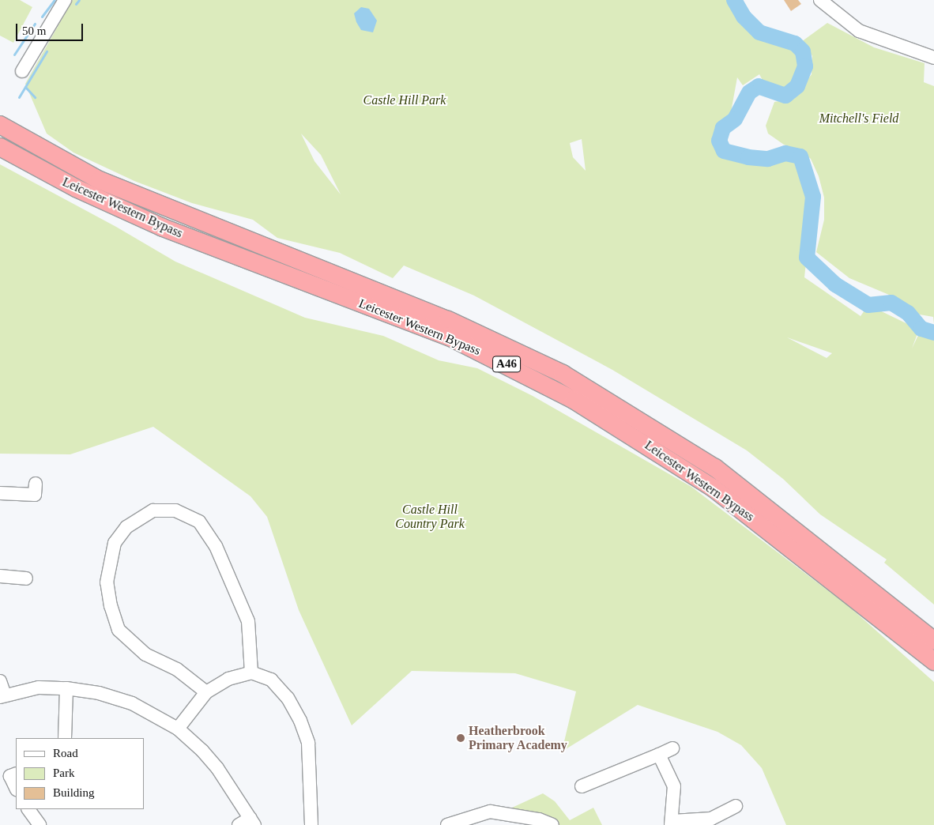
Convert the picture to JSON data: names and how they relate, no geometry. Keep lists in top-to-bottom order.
{
  "streets": {
    "highway": ["Leicester Western Bypass", "A46"]
  },
  "parks": ["Castle Hill Park", "Mitchell's Field", "Castle Hill Country Park"],
  "places": ["Heatherbrook Primary Academy"],
  "legend": ["Road", "Park", "Building"],
  "scale_bar": "50 m"
}
